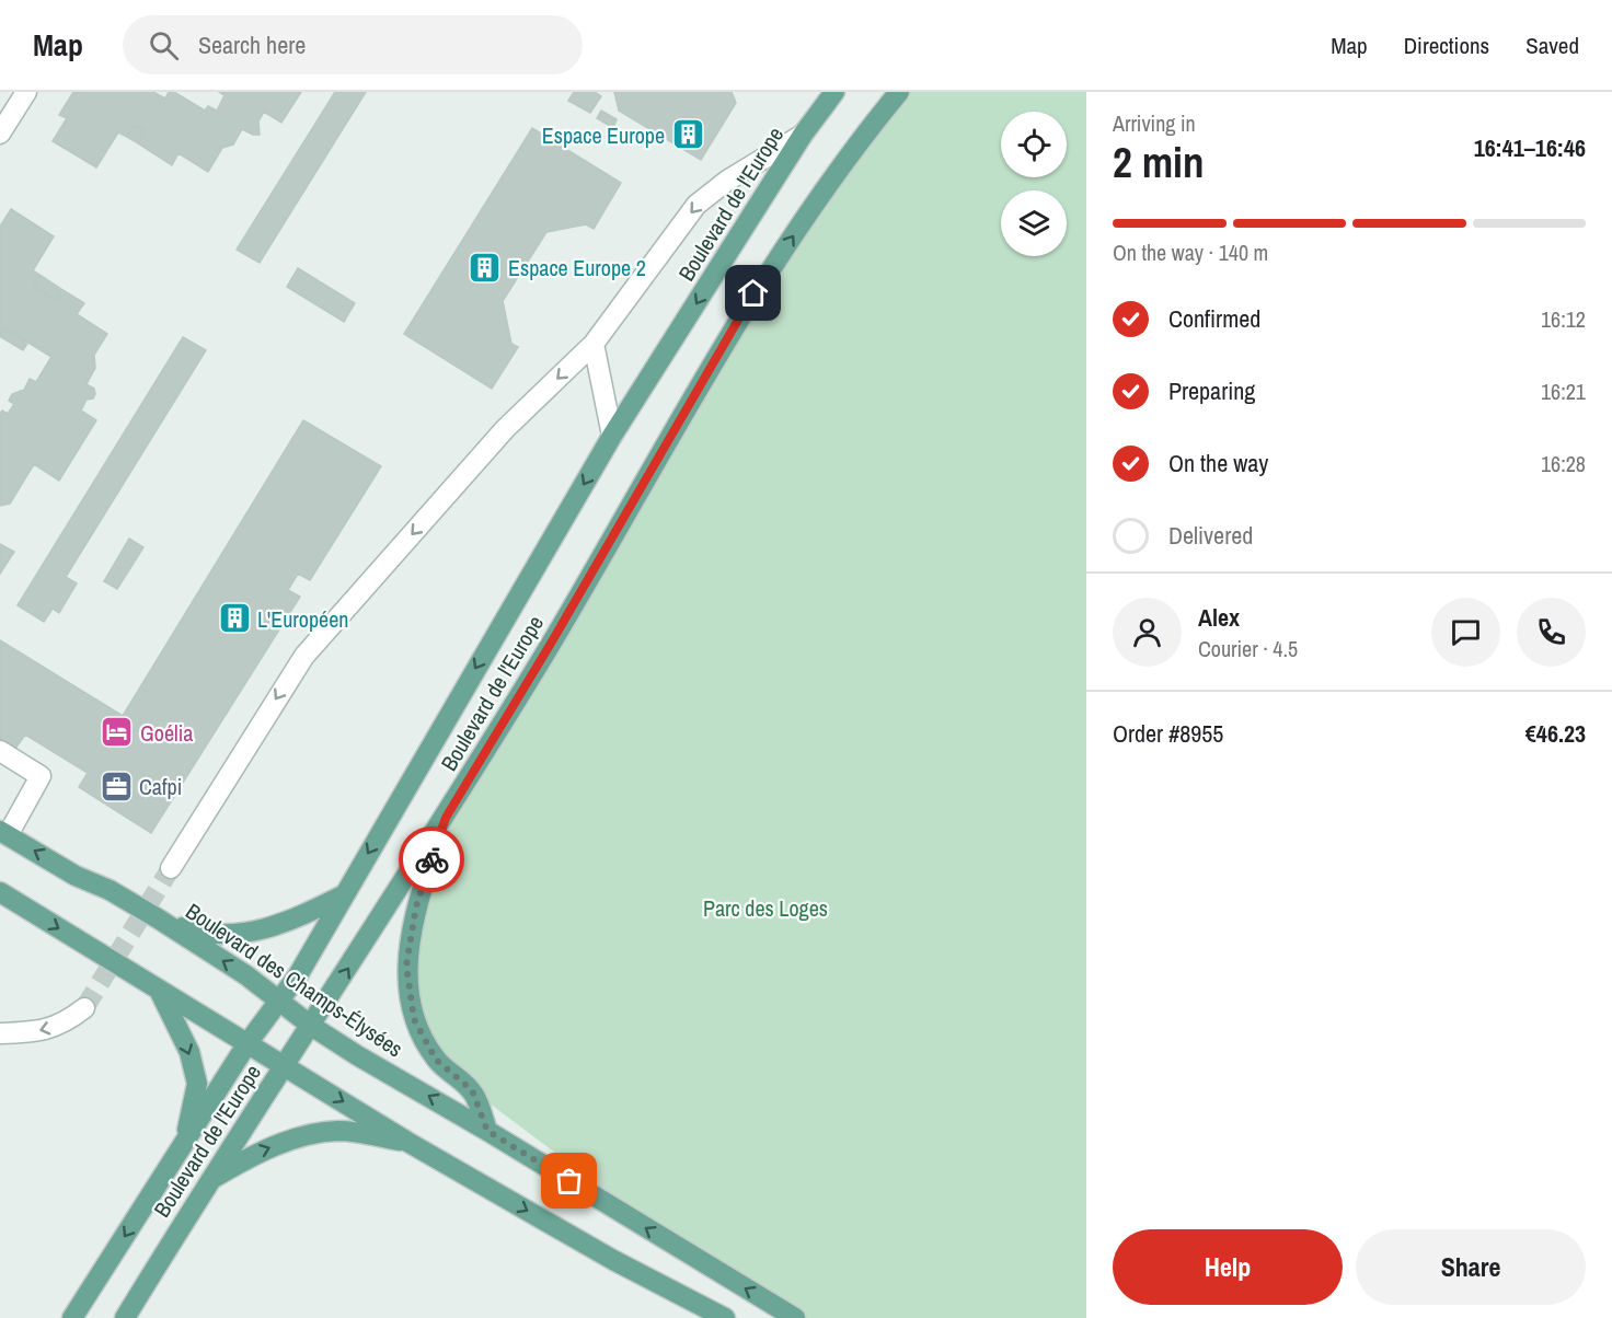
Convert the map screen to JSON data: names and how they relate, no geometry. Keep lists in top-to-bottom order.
{
  "streets": {
    "main road": ["Boulevard de l'Europe", "Boulevard des Champs-Élysées"]
  },
  "crossings": [
    ["Boulevard de l'Europe", "Boulevard des Champs-Élysées"]
  ],
  "parks": ["Parc des Loges"],
  "places": {
    "building": ["Espace Europe", "Espace Europe 2", "L'Européen"],
    "hotel": ["Goélia"],
    "office": ["Cafpi"]
  },
  "page": {
    "header": "Map",
    "search": "Search here",
    "nav": ["Map", "Directions", "Saved"],
    "heading": ["2 min", "Arriving in", "16:41–16:46"],
    "panel": [
      "Alex",
      "Courier · 4.5",
      "Order #8955",
      "€46.23"
    ],
    "bar": "On the way · 140 m",
    "list": [
      ["Confirmed", "16:12"],
      ["Preparing", "16:21"],
      ["On the way", "16:28"],
      "Delivered"
    ],
    "buttons": ["Help", "Share"]
  }
}
